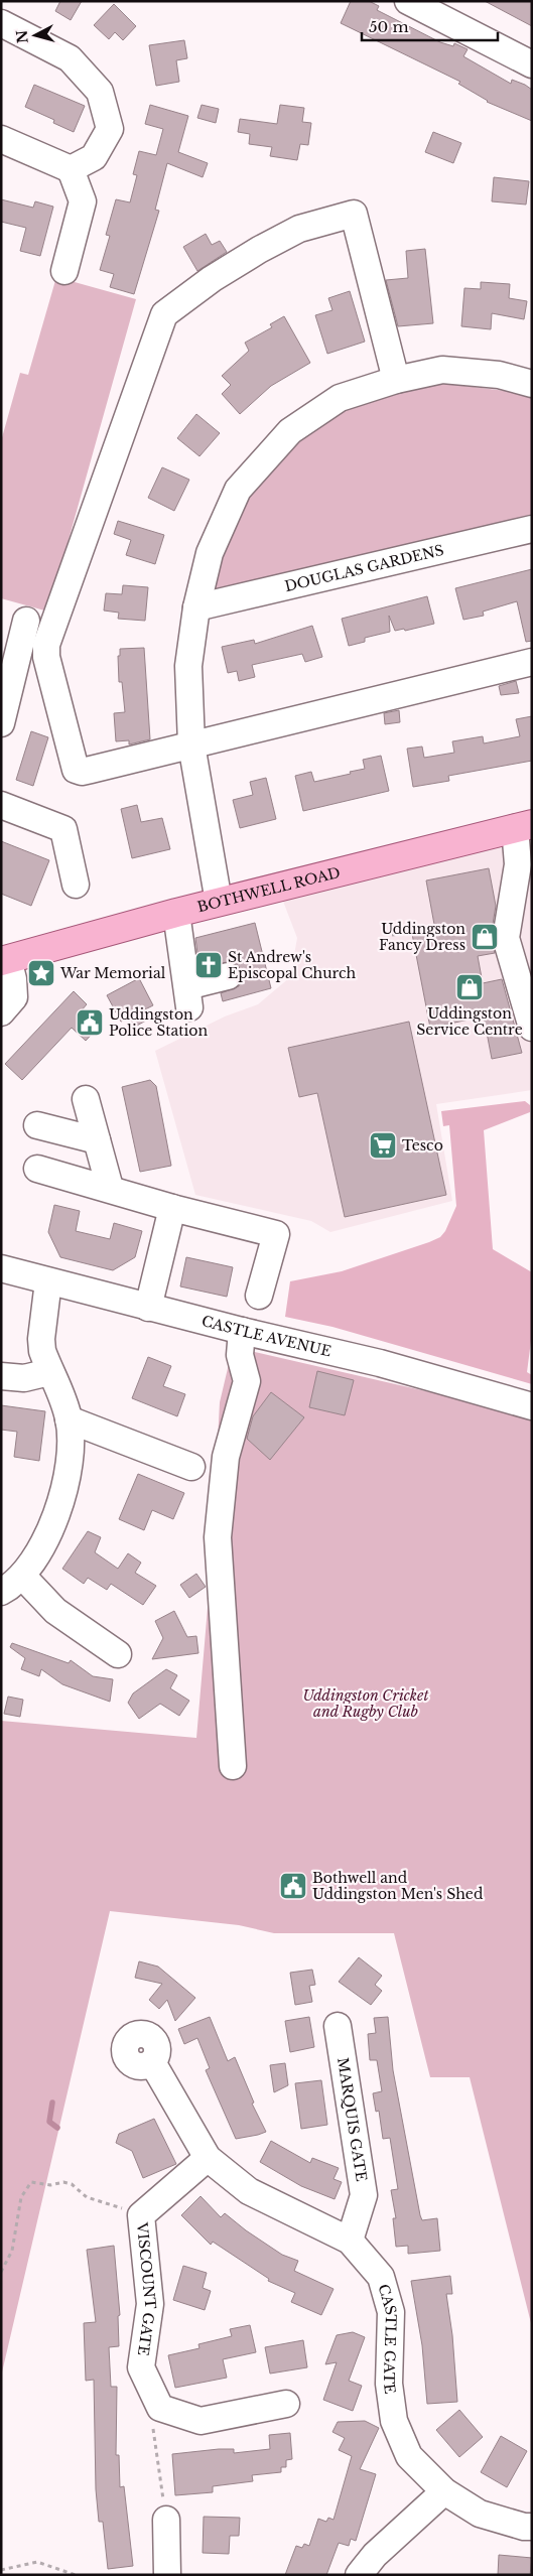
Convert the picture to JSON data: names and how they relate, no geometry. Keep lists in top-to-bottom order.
{
  "streets": {
    "main road": ["BOTHWELL ROAD"],
    "street": [
      "DOUGLAS GARDENS",
      "CASTLE AVENUE",
      "MARQUIS GATE",
      "VISCOUNT GATE",
      "CASTLE GATE"
    ]
  },
  "crossings": [
    ["MARQUIS GATE", "CASTLE GATE"],
    ["VISCOUNT GATE", "CASTLE GATE"]
  ],
  "parks": ["Uddingston Cricket and Rugby Club"],
  "places": {
    "shop": ["Uddingston Fancy Dress", "Uddingston Service Centre"],
    "church": ["St Andrew's Episcopal Church"],
    "place": ["War Memorial"],
    "public building": ["Uddingston Police Station", "Bothwell and Uddingston Men's Shed"],
    "supermarket": ["Tesco"]
  },
  "scale_bar": "50 m",
  "north": "left"
}
